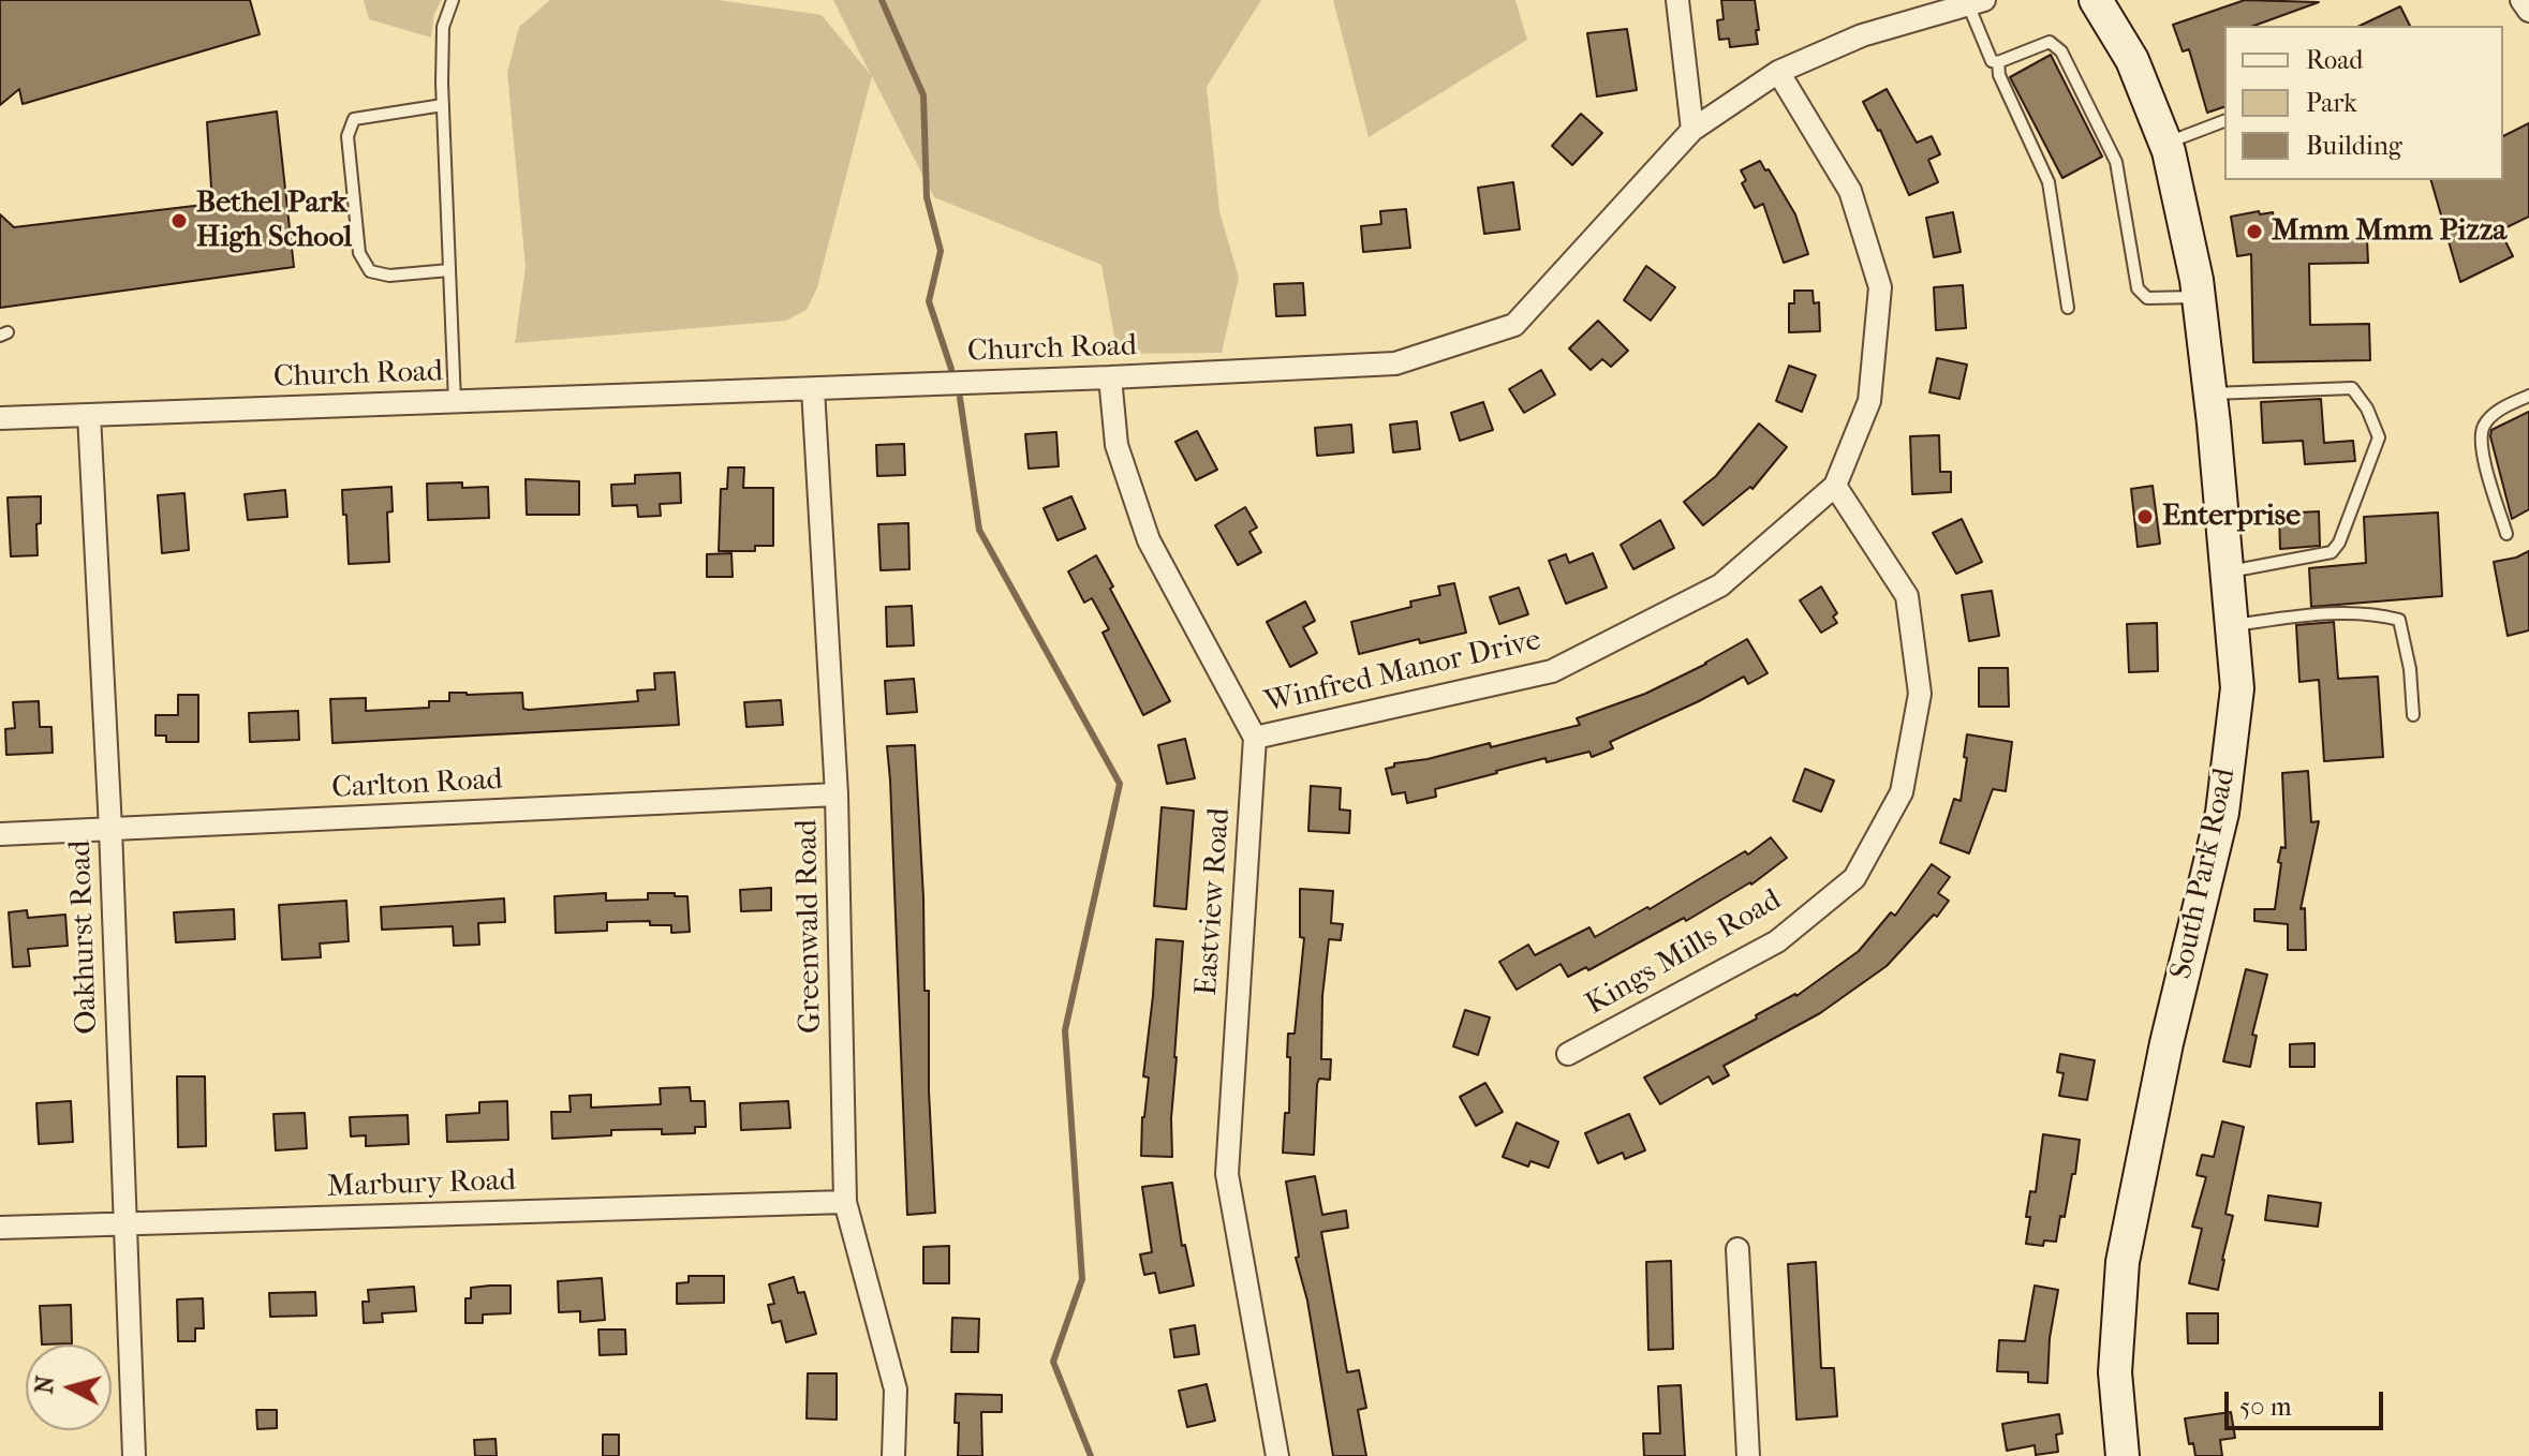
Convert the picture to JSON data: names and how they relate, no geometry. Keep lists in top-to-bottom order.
{
  "streets": {
    "main road": ["South Park Road"],
    "street": [
      "Church Road",
      "Winfred Manor Drive",
      "Carlton Road",
      "Eastview Road",
      "Greenwald Road",
      "Oakhurst Road",
      "Kings Mills Road",
      "Marbury Road"
    ]
  },
  "crossings": [
    ["Church Road", "Winfred Manor Drive"],
    ["Church Road", "Greenwald Road"],
    ["Church Road", "Oakhurst Road"],
    ["Winfred Manor Drive", "Eastview Road"],
    ["Winfred Manor Drive", "Kings Mills Road"],
    ["Carlton Road", "Greenwald Road"],
    ["Carlton Road", "Oakhurst Road"],
    ["Greenwald Road", "Marbury Road"],
    ["Oakhurst Road", "Marbury Road"]
  ],
  "places": ["Bethel Park High School", "Mmm Mmm Pizza", "Enterprise"],
  "legend": ["Road", "Park", "Building"],
  "scale_bar": "50 m",
  "north": "left"
}
